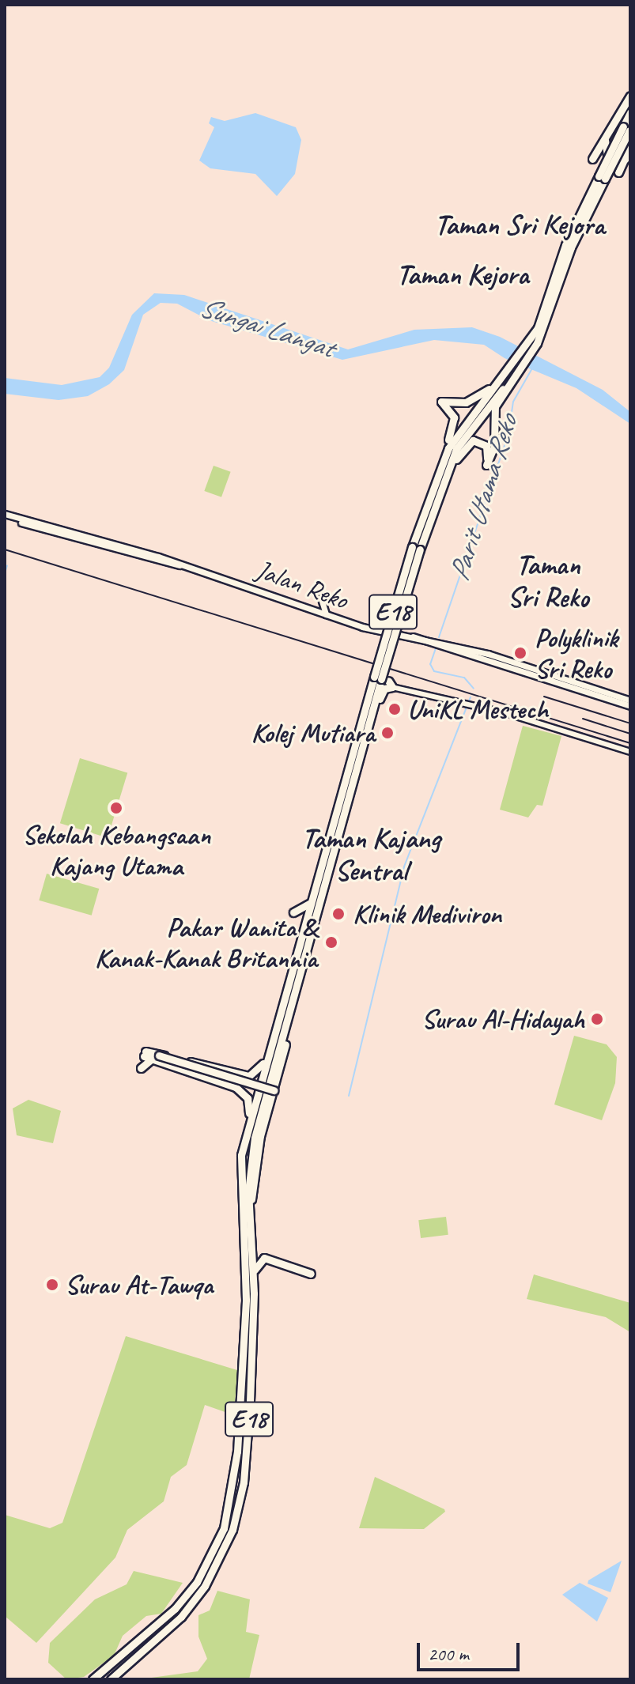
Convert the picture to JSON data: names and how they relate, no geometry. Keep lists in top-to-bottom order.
{
  "streets": {
    "highway": ["E18"],
    "main road": ["Jalan Reko"]
  },
  "districts": [
    "Taman Sri Kejora",
    "Taman Kejora",
    "Taman Sri Reko",
    "Taman Kajang Sentral"
  ],
  "water": ["Sungai Langat", "Parit Utama Reko"],
  "places": [
    "Polyklinik Sri Reko",
    "UniKL Mestech",
    "Kolej Mutiara",
    "Sekolah Kebangsaan Kajang Utama",
    "Klinik Mediviron",
    "Pakar Wanita & Kanak-Kanak Britannia",
    "Surau Al-Hidayah",
    "Surau At-Tawqa"
  ],
  "scale_bar": "200 m"
}
